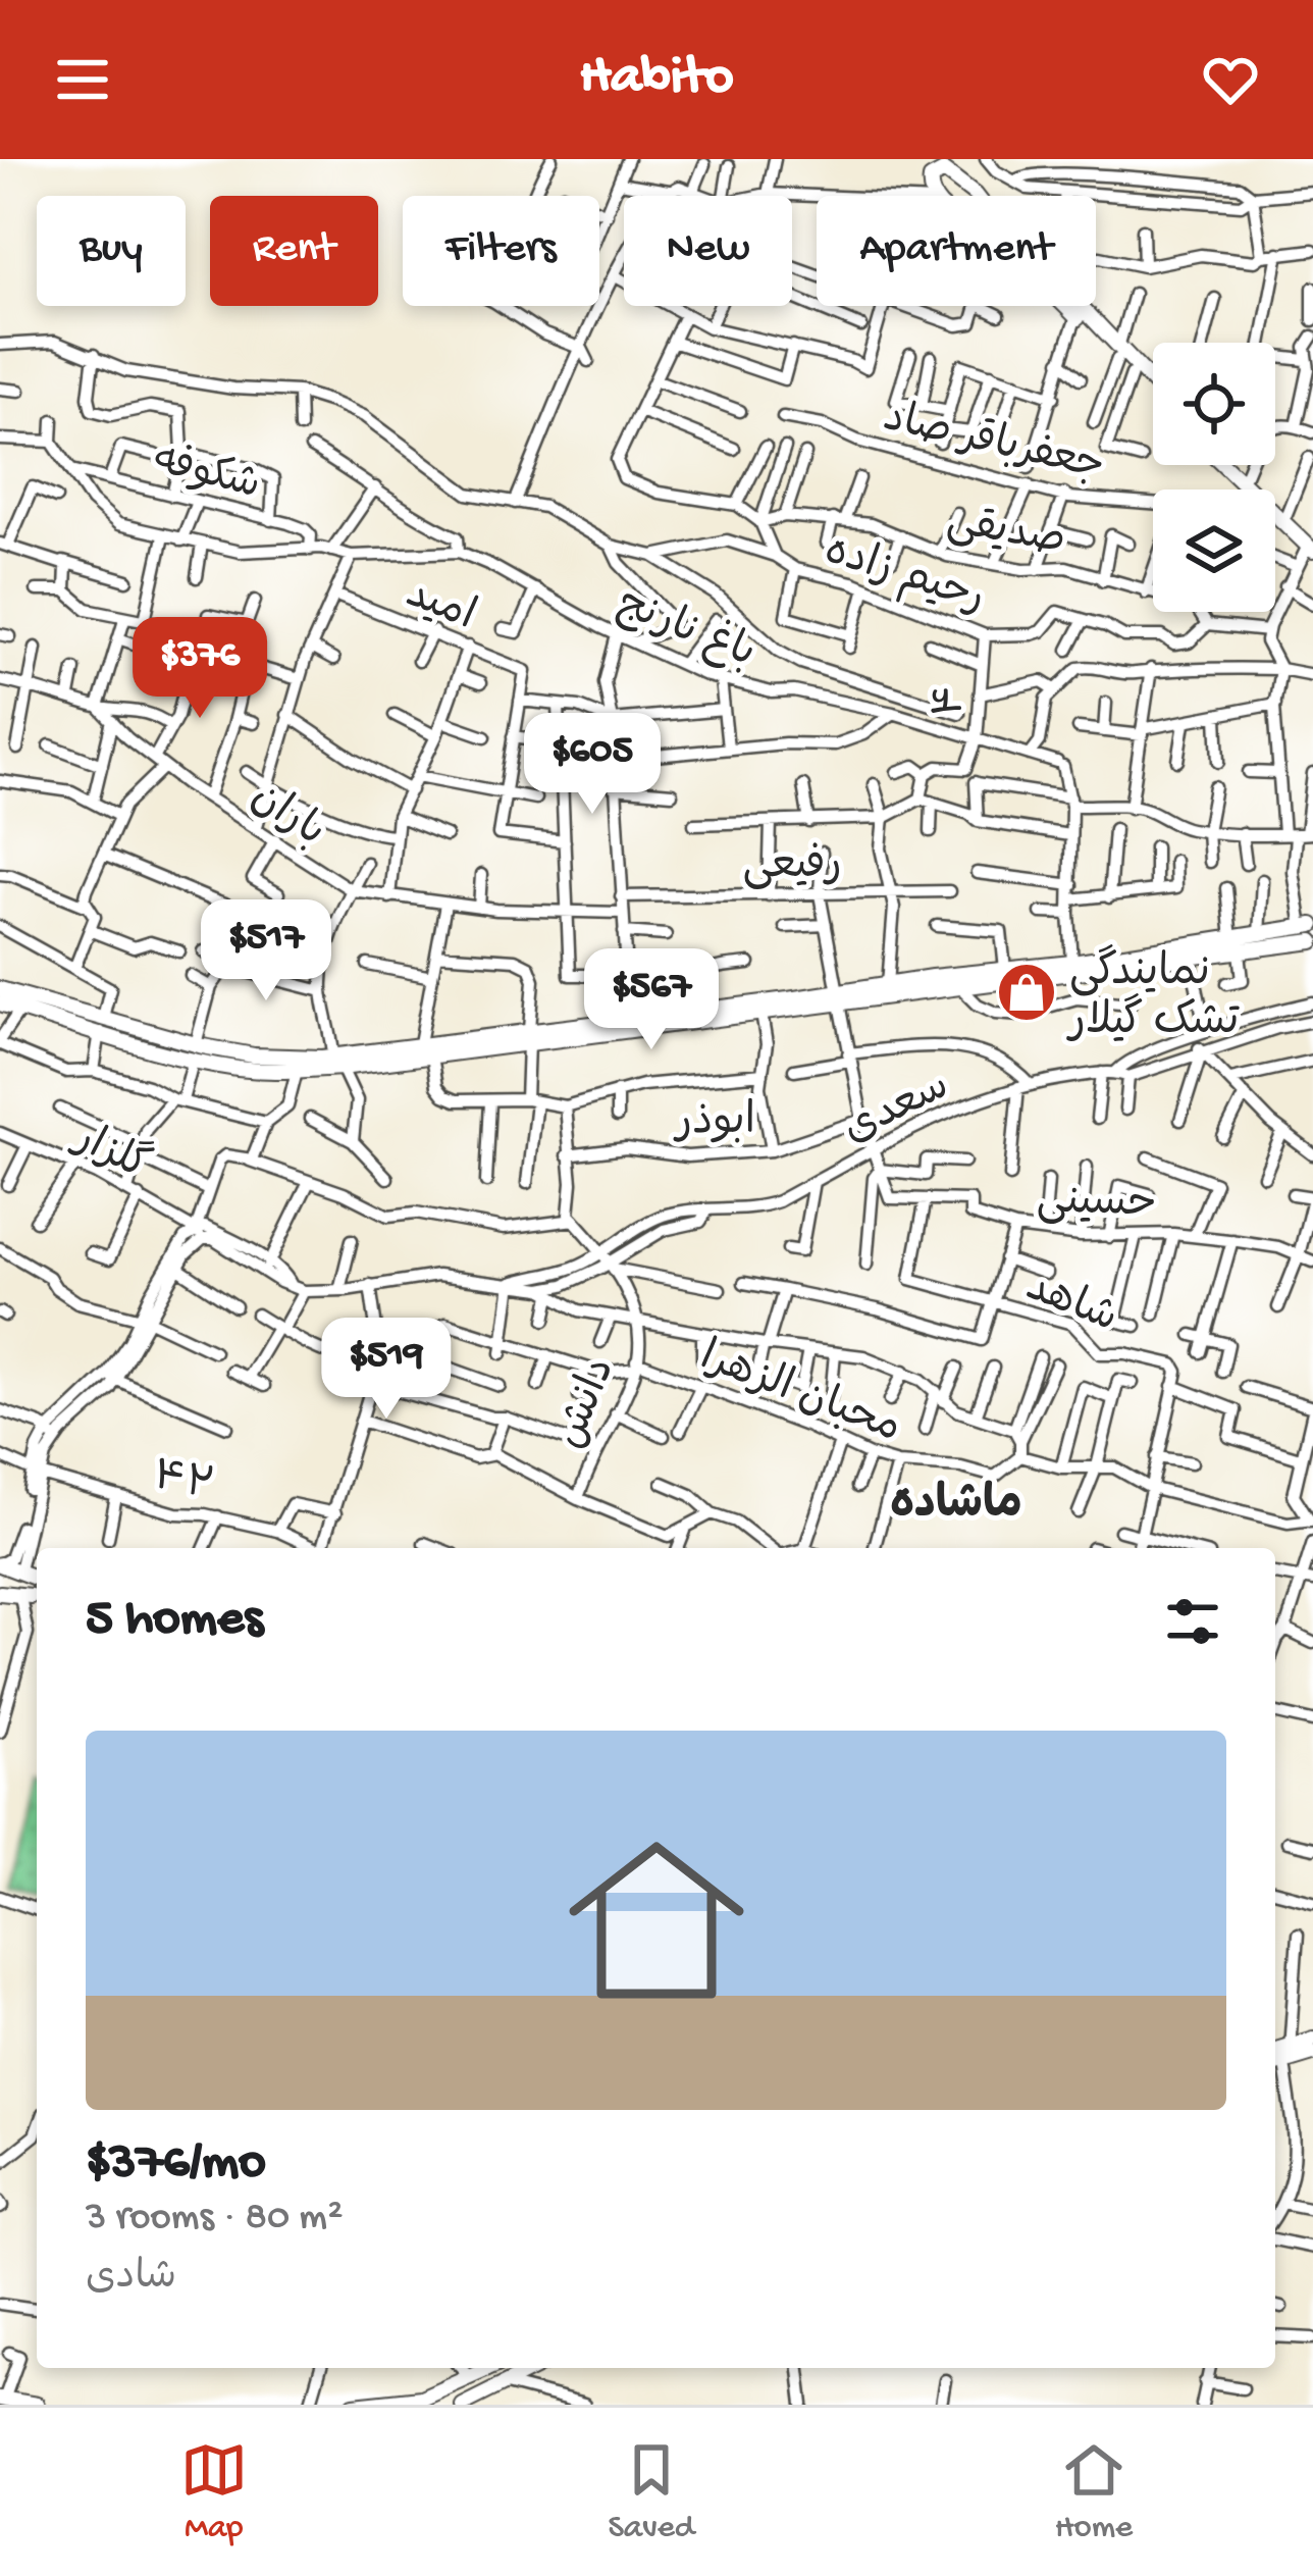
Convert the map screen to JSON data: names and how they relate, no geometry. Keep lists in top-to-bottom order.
{
  "streets": {
    "street": [
      "جعفرباقر صاد",
      "شکوفه",
      "صدیقی",
      "رحیم زاده",
      "امید",
      "باغ نارنج",
      "۴",
      "باران",
      "رفیعی",
      "سعدی",
      "ابوذر",
      "گلزار",
      "حسینی",
      "شاهد",
      "محبان الزهرا",
      "دانش",
      "۴۲"
    ]
  },
  "crossings": [
    ["شکوفه", "باغ نارنج"],
    ["رحیم زاده", "۴"],
    ["باغ نارنج", "۴"],
    ["سعدی", "گلزار"],
    ["سعدی", "دانش"],
    ["حسینی", "شاهد"],
    ["محبان الزهرا", "دانش"]
  ],
  "districts": ["ماشاده"],
  "places": {
    "shop": ["نمایندگی تشک گیلار"]
  },
  "page": {
    "header": "Habito",
    "chip": [
      "Buy",
      "Rent",
      "Filters",
      "New",
      "Apartment"
    ],
    "price": [
      "$376",
      "$605",
      "$517",
      "$567",
      "$519"
    ],
    "heading": "5 homes",
    "list": [
      {
        "name": "$376/mo",
        "note": "3 rooms · 80 m² · شادی"
      }
    ],
    "tabs": ["Map", "Saved", "Home"]
  }
}
